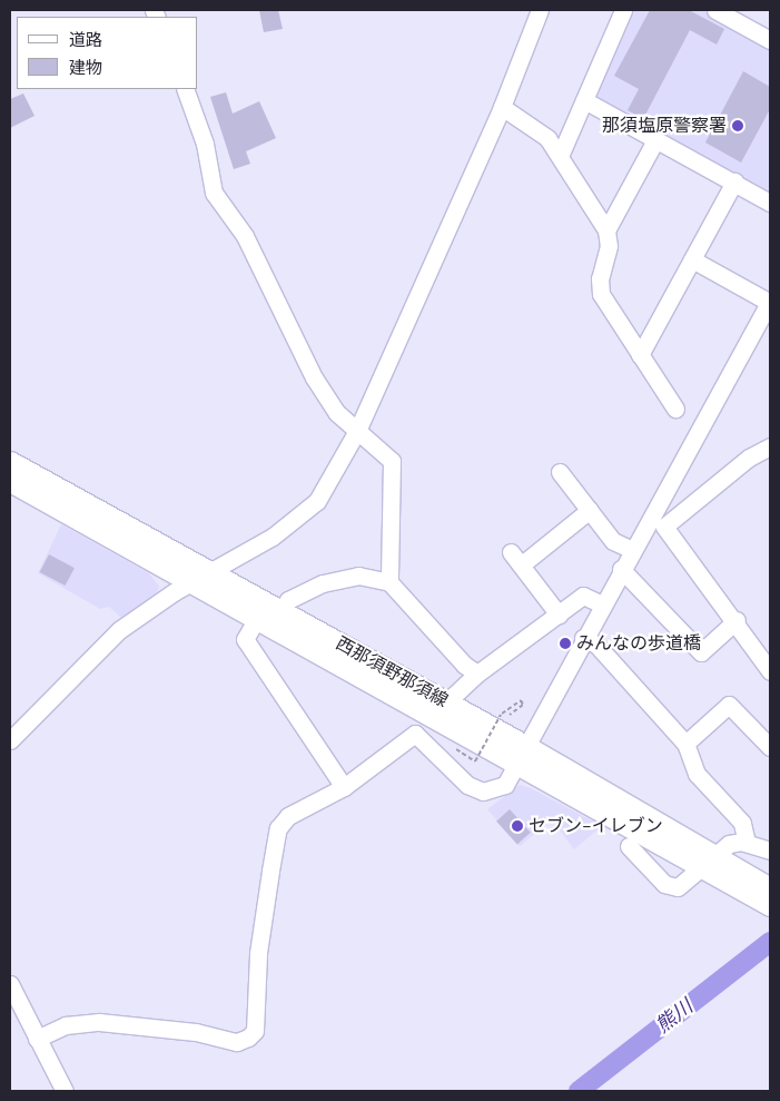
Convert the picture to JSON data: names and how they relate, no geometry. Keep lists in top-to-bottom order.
{
  "streets": {
    "main road": ["西那須野那須線"]
  },
  "water": ["熊川"],
  "places": ["那須塩原警察署", "みんなの歩道橋", "セブン-イレブン"],
  "legend": ["道路", "建物"]
}
